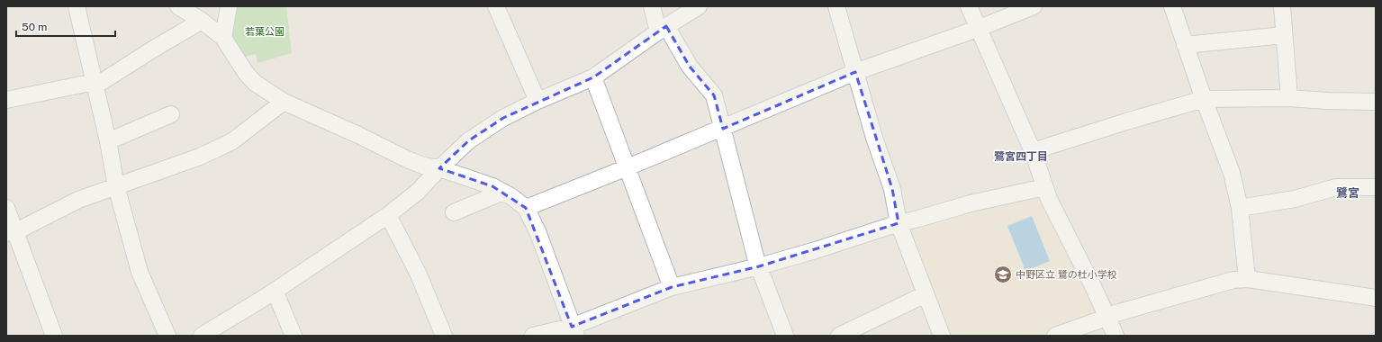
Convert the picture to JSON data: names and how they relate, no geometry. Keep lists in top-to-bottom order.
{
  "districts": ["鷺宮四丁目", "鷺宮"],
  "parks": ["若葉公園"],
  "places": {
    "school or university": ["中野区立 鷺の杜小学校"]
  },
  "scale_bar": "50 m"
}
